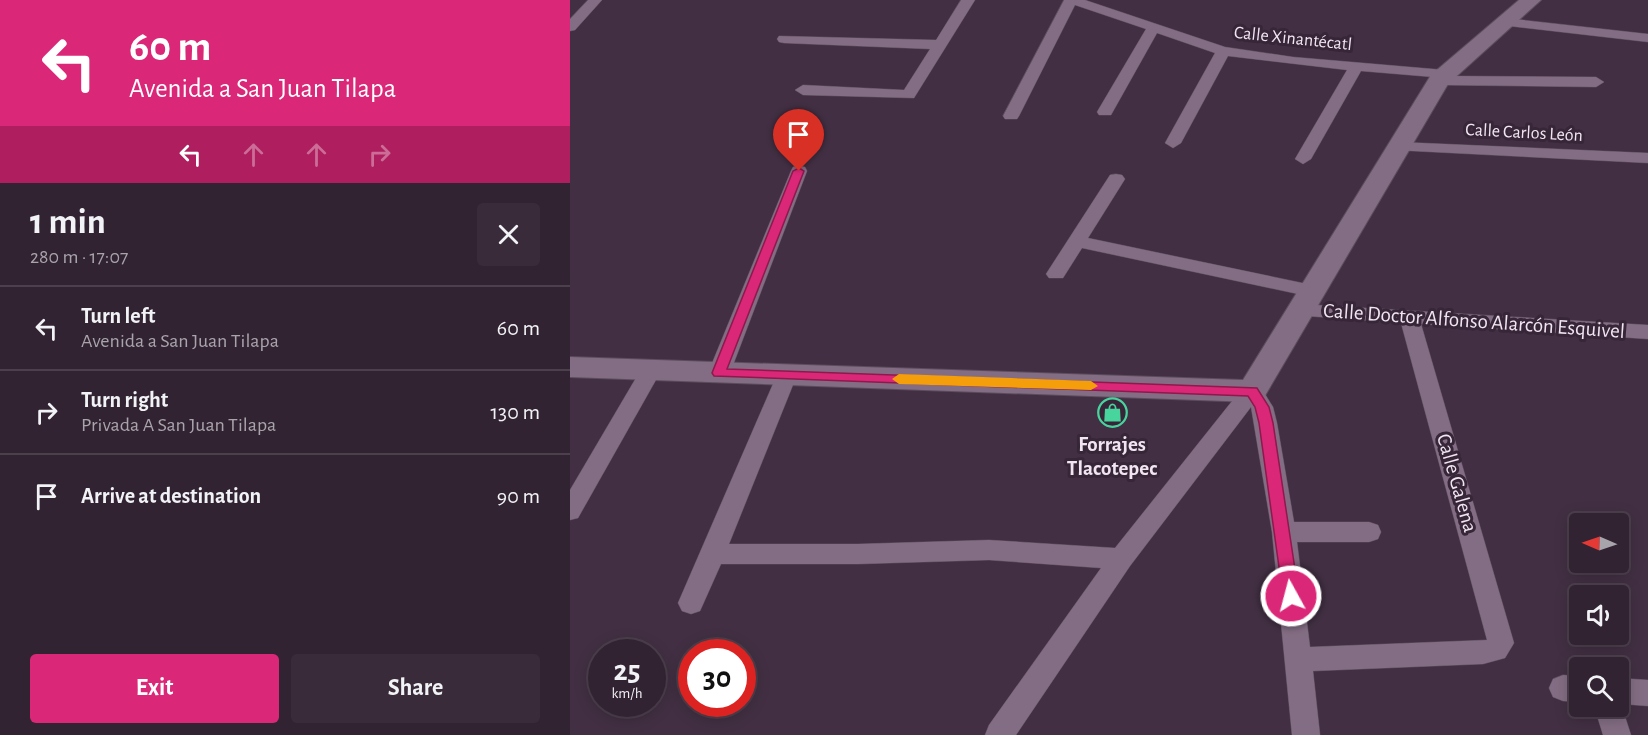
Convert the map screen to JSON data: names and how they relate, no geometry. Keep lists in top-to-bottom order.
{
  "streets": {
    "street": [
      "Calle Xinantécatl",
      "Calle Carlos León",
      "Calle Doctor Alfonso Alarcón Esquivel",
      "Calle Galena"
    ]
  },
  "crossings": [
    ["Calle Doctor Alfonso Alarcón Esquivel", "Calle Galena"]
  ],
  "places": {
    "shop": ["Forrajes Tlacotepec"]
  },
  "north": "left",
  "page": {
    "turn": ["60 m", "Avenida a San Juan Tilapa"],
    "heading": ["1 min", "280 m · 17:07"],
    "list": [
      {
        "name": "Turn left",
        "note": "Avenida a San Juan Tilapa",
        "value": "60 m"
      },
      {
        "name": "Turn right",
        "note": "Privada A San Juan Tilapa",
        "value": "130 m"
      },
      {
        "name": "Arrive at destination",
        "value": "90 m"
      }
    ],
    "speed": "25 km/h",
    "limit": "30",
    "buttons": ["Exit", "Share"]
  }
}
